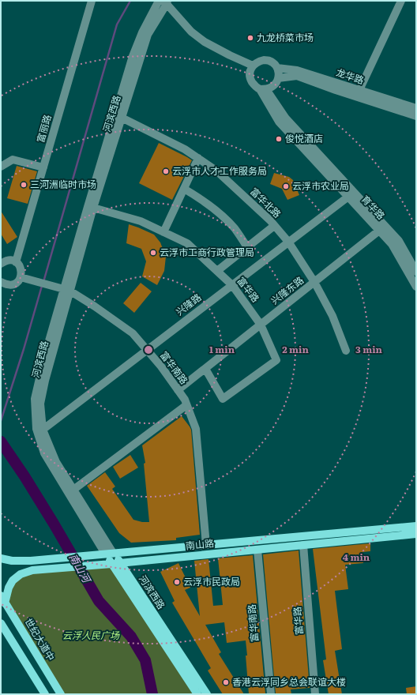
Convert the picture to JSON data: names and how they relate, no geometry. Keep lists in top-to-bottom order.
{
  "streets": {
    "main road": ["河滨西路", "南山路", "世纪大道中"],
    "street": [
      "龙华路",
      "富丽路",
      "富华北路",
      "育华路",
      "富华路",
      "兴隆东路",
      "兴隆路",
      "富华南路"
    ]
  },
  "crossings": [
    ["龙华路", "育华路"],
    ["河滨西路", "富华北路"],
    ["河滨西路", "富华路"],
    ["河滨西路", "兴隆路"],
    ["河滨西路", "富华南路"],
    ["河滨西路", "南山路"],
    ["富华北路", "兴隆东路"],
    ["富华北路", "兴隆路"],
    ["育华路", "兴隆东路"],
    ["育华路", "兴隆路"],
    ["富华路", "兴隆东路"],
    ["富华路", "兴隆路"],
    ["富华路", "南山路"],
    ["兴隆东路", "富华南路"],
    ["兴隆路", "富华南路"],
    ["富华南路", "南山路"],
    ["南山路", "世纪大道中"]
  ],
  "water": ["南山河"],
  "parks": ["云浮人民广场"],
  "places": [
    "九龙桥菜市场",
    "俊悦酒店",
    "云浮市人才工作服务局",
    "三河洲临时市场",
    "云浮市农业局",
    "云浮市工商行政管理局",
    "云浮市民政局",
    "香港云浮同乡总会联谊大楼"
  ],
  "rings": [
    "1 min",
    "2 min",
    "3 min",
    "4 min"
  ]
}
